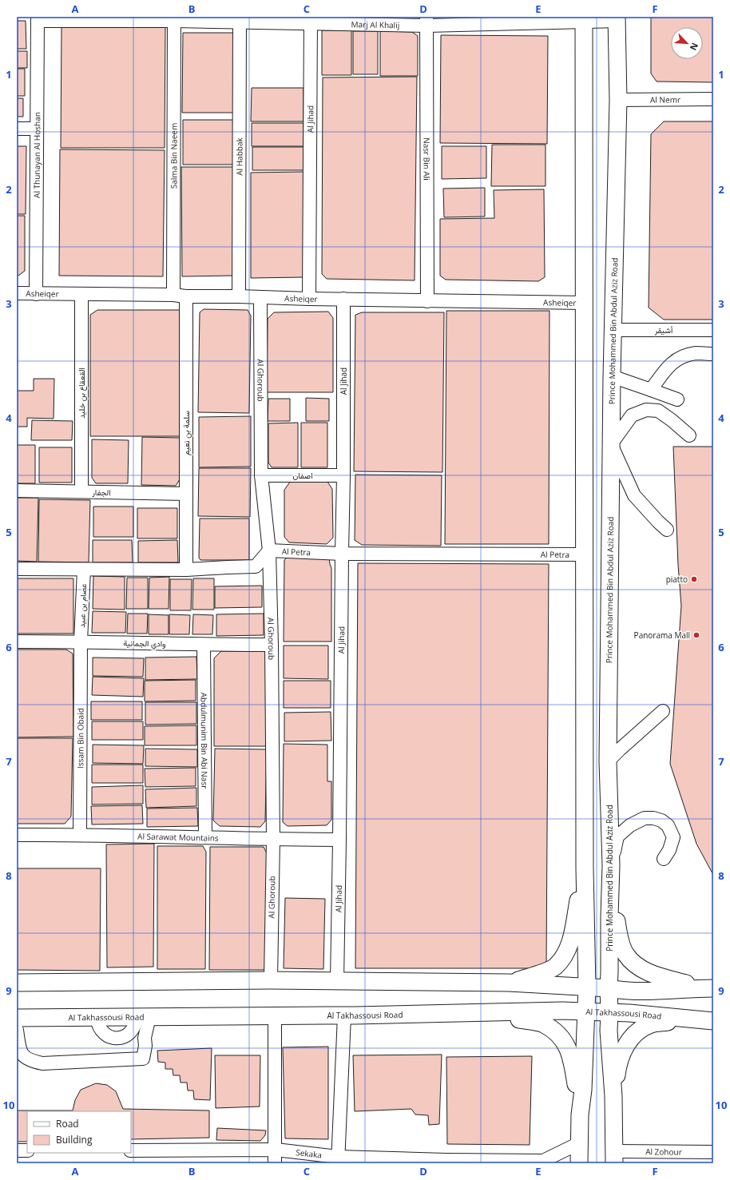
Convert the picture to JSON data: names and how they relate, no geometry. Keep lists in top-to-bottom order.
{
  "streets": {
    "main road": ["Prince Mohammed Bin Abdul Aziz Road", "Al Takhassousi Road"],
    "street": [
      "Marj Al Khalij",
      "Al Nemr",
      "Al Jihad",
      "Al Thunayan Al Hoshan",
      "Salma Bin Naeem",
      "Al Habbak",
      "Nasr Bin Ali",
      "Asheiqer",
      "أشيقر",
      "Al Ghoroub",
      "القعقاع بن خليد",
      "سلمة بن نعيم",
      "اصفان",
      "الجفار",
      "Al Petra",
      "عصام بن عبيد",
      "وادي الجمانية",
      "Issam Bin Obaid",
      "Abdulmunim Bin Abi Nasr",
      "Al Sarawat Mountains",
      "Al Zohour",
      "Sekaka"
    ]
  },
  "crossings": [
    ["Marj Al Khalij", "Al Jihad"],
    ["Marj Al Khalij", "Al Thunayan Al Hoshan"],
    ["Marj Al Khalij", "Salma Bin Naeem"],
    ["Marj Al Khalij", "Al Habbak"],
    ["Marj Al Khalij", "Nasr Bin Ali"],
    ["Marj Al Khalij", "Prince Mohammed Bin Abdul Aziz Road"],
    ["Al Nemr", "Prince Mohammed Bin Abdul Aziz Road"],
    ["Al Jihad", "Asheiqer"],
    ["Al Jihad", "اصفان"],
    ["Al Jihad", "Al Petra"],
    ["Al Jihad", "Al Sarawat Mountains"],
    ["Al Thunayan Al Hoshan", "Asheiqer"],
    ["Salma Bin Naeem", "Asheiqer"],
    ["Al Habbak", "Asheiqer"],
    ["Nasr Bin Ali", "Asheiqer"],
    ["Asheiqer", "Al Ghoroub"],
    ["Asheiqer", "القعقاع بن خليد"],
    ["Asheiqer", "سلمة بن نعيم"],
    ["أشيقر", "Prince Mohammed Bin Abdul Aziz Road"],
    ["Prince Mohammed Bin Abdul Aziz Road", "Al Takhassousi Road"],
    ["Prince Mohammed Bin Abdul Aziz Road", "Al Zohour"],
    ["Al Ghoroub", "اصفان"],
    ["Al Ghoroub", "Al Petra"],
    ["Al Ghoroub", "وادي الجمانية"],
    ["Al Ghoroub", "Al Sarawat Mountains"],
    ["القعقاع بن خليد", "الجفار"],
    ["سلمة بن نعيم", "الجفار"],
    ["عصام بن عبيد", "وادي الجمانية"],
    ["عصام بن عبيد", "Issam Bin Obaid"],
    ["وادي الجمانية", "Issam Bin Obaid"],
    ["وادي الجمانية", "Abdulmunim Bin Abi Nasr"],
    ["Issam Bin Obaid", "Al Sarawat Mountains"],
    ["Abdulmunim Bin Abi Nasr", "Al Sarawat Mountains"]
  ],
  "places": ["piatto", "Panorama Mall"],
  "legend": ["Road", "Building"],
  "north": "bottom right",
  "grid": {
    "columns": [
      "A",
      "B",
      "C",
      "D",
      "E",
      "F"
    ],
    "rows": [
      "1",
      "2",
      "3",
      "4",
      "5",
      "6",
      "7",
      "8",
      "9",
      "10"
    ]
  }
}
